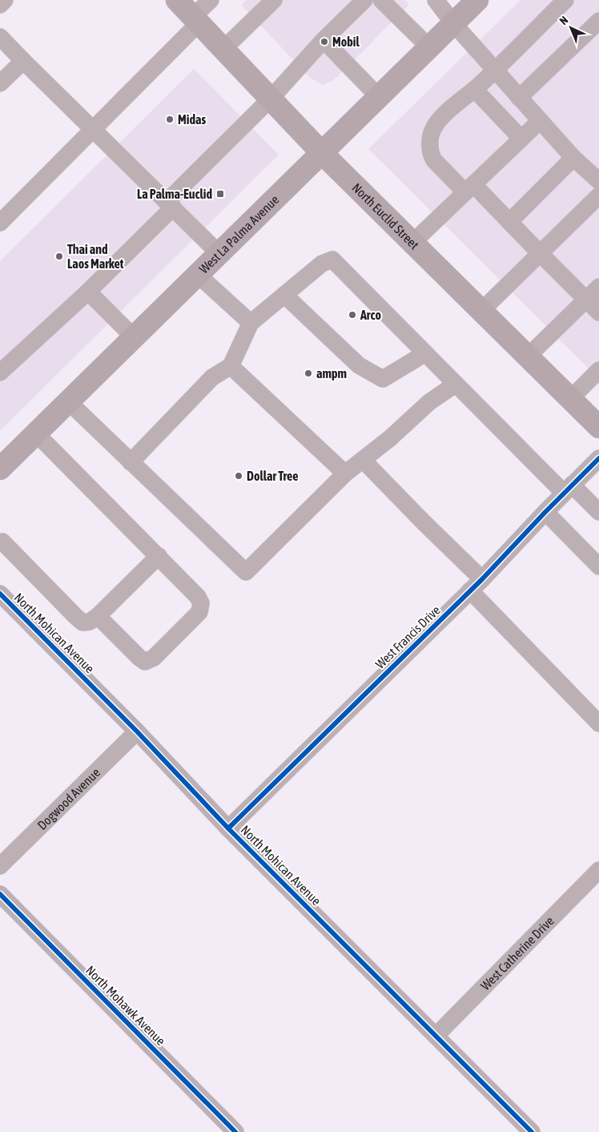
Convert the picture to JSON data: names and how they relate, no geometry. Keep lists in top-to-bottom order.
{
  "streets": {
    "main road": ["North Euclid Street", "West La Palma Avenue"],
    "street": [
      "North Mohican Avenue",
      "West Francis Drive",
      "Dogwood Avenue",
      "West Catherine Drive",
      "North Mohawk Avenue"
    ]
  },
  "crossings": [
    ["North Euclid Street", "West La Palma Avenue"],
    ["North Mohican Avenue", "West Francis Drive"],
    ["North Mohican Avenue", "Dogwood Avenue"],
    ["North Mohican Avenue", "West Catherine Drive"]
  ],
  "places": {
    "other": [
      "Mobil",
      "Midas",
      "Thai and Laos Market",
      "Arco",
      "ampm",
      "Dollar Tree"
    ],
    "transit": ["La Palma-Euclid"]
  },
  "north": "top left"
}
